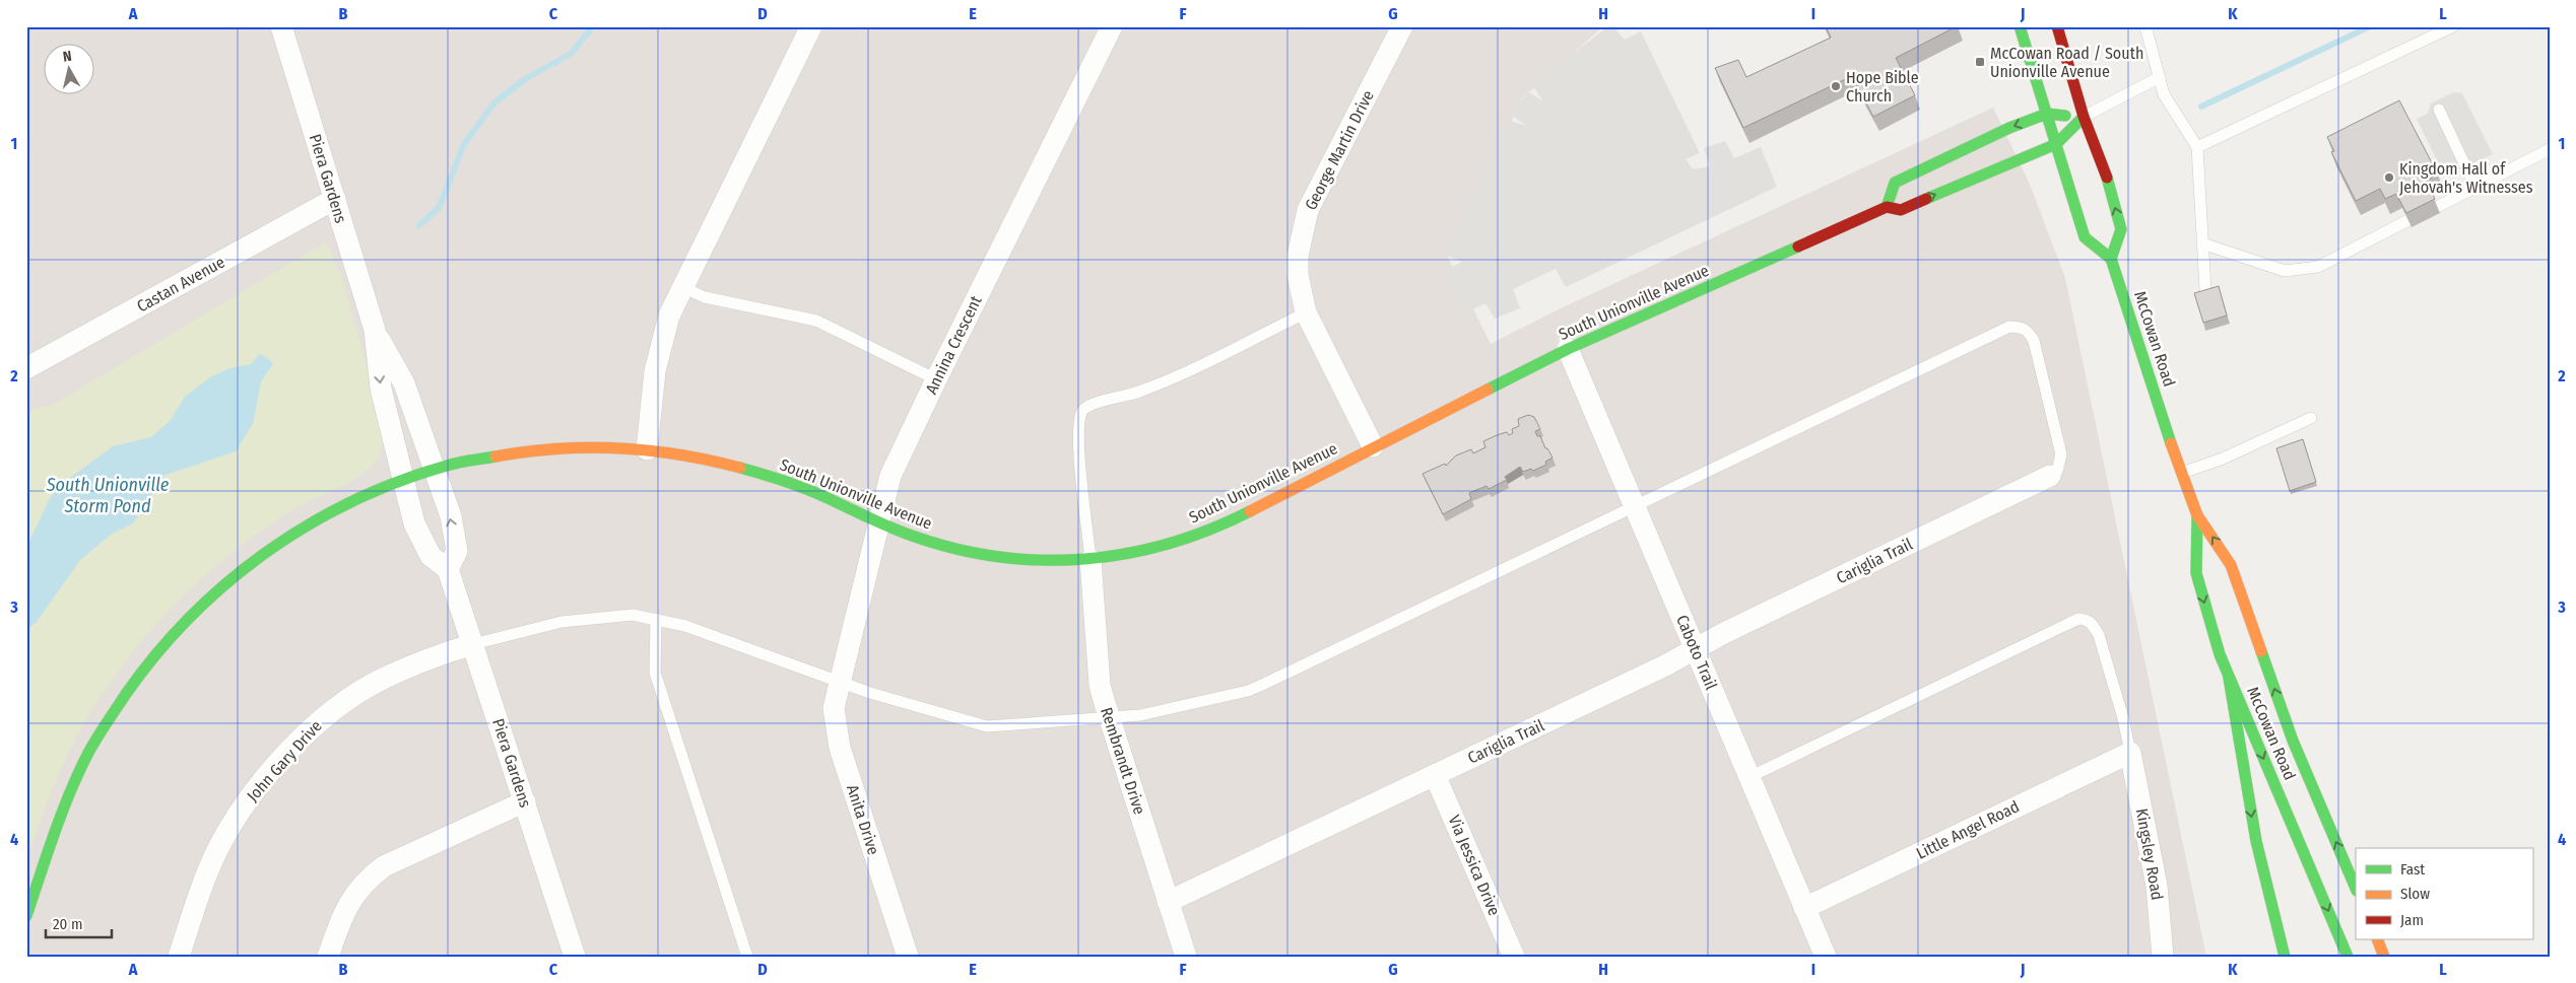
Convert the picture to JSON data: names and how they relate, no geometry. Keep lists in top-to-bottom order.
{
  "streets": {
    "main road": ["South Unionville Avenue", "McCowan Road"],
    "street": [
      "George Martin Drive",
      "Piera Gardens",
      "Castan Avenue",
      "Annina Crescent",
      "Cariglia Trail",
      "Caboto Trail",
      "John Gary Drive",
      "Rembrandt Drive",
      "Anita Drive",
      "Little Angel Road",
      "Kingsley Road",
      "Via Jessica Drive"
    ]
  },
  "crossings": [
    ["George Martin Drive", "South Unionville Avenue"],
    ["Piera Gardens", "Castan Avenue"],
    ["Piera Gardens", "South Unionville Avenue"],
    ["Piera Gardens", "Cariglia Trail"],
    ["Piera Gardens", "John Gary Drive"],
    ["South Unionville Avenue", "Annina Crescent"],
    ["South Unionville Avenue", "Caboto Trail"],
    ["South Unionville Avenue", "Rembrandt Drive"],
    ["Annina Crescent", "Cariglia Trail"],
    ["Annina Crescent", "Anita Drive"],
    ["Cariglia Trail", "Caboto Trail"],
    ["Cariglia Trail", "John Gary Drive"],
    ["Cariglia Trail", "Rembrandt Drive"],
    ["Cariglia Trail", "Anita Drive"],
    ["Cariglia Trail", "Via Jessica Drive"],
    ["Caboto Trail", "Little Angel Road"],
    ["Little Angel Road", "Kingsley Road"]
  ],
  "water": ["South Unionville Storm Pond"],
  "places": {
    "transit": ["McCowan Road / South Unionville Avenue"],
    "other": ["Hope Bible Church", "Kingdom Hall of Jehovah's Witnesses"]
  },
  "legend": ["Fast", "Slow", "Jam"],
  "scale_bar": "20 m",
  "north": "top",
  "grid": {
    "columns": [
      "A",
      "B",
      "C",
      "D",
      "E",
      "F",
      "G",
      "H",
      "I",
      "J",
      "K",
      "L"
    ],
    "rows": [
      "1",
      "2",
      "3",
      "4"
    ]
  }
}
